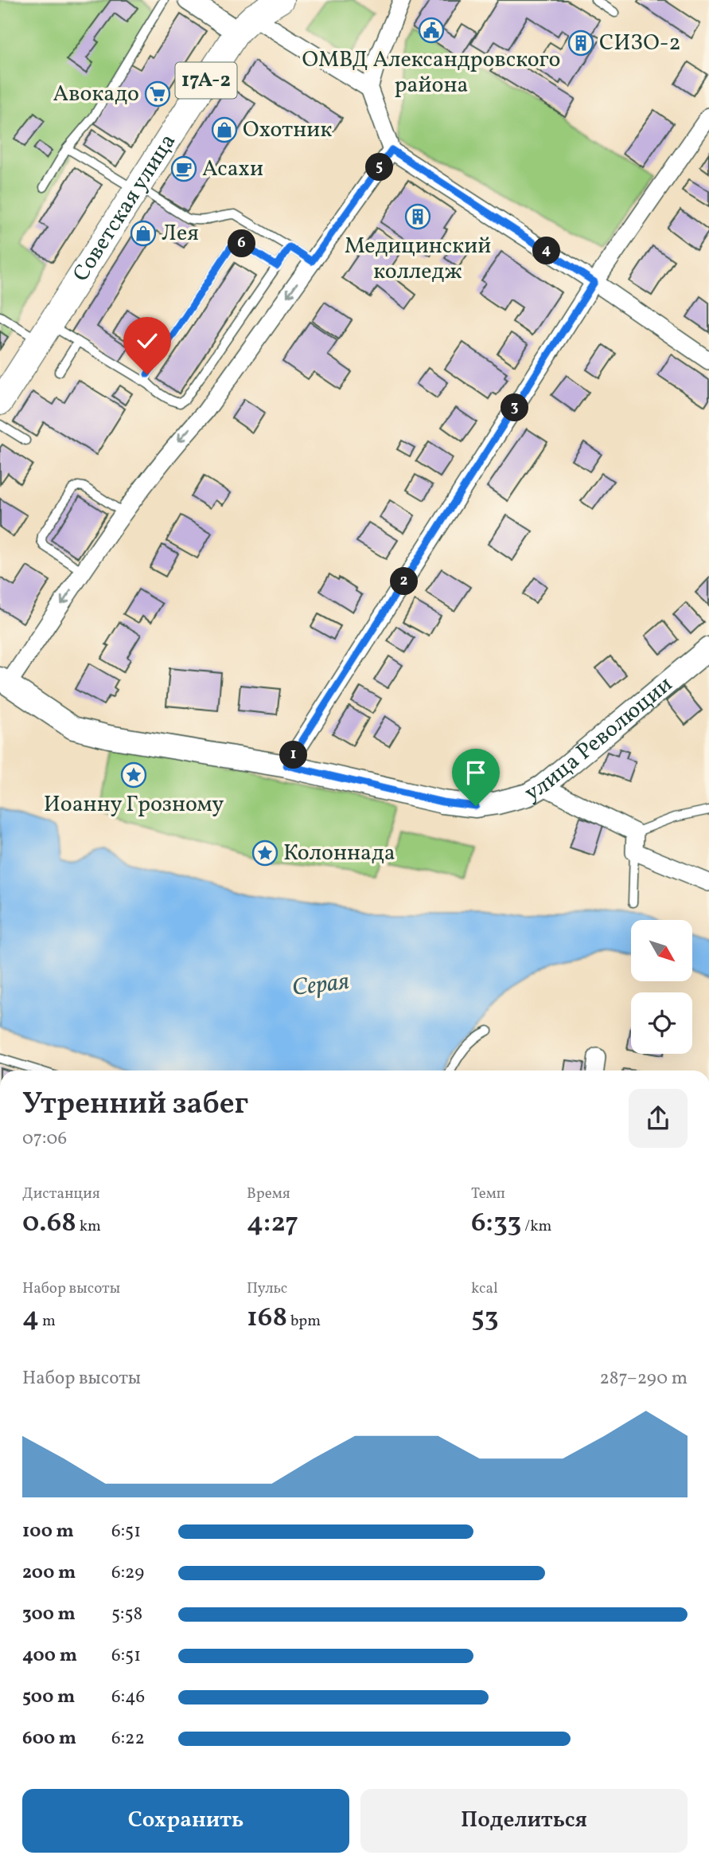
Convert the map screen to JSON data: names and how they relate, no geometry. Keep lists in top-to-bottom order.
{
  "streets": {
    "main road": ["17А-2", "Советская улица", "улица Революции"]
  },
  "crossings": [
    ["17А-2", "Советская улица"]
  ],
  "water": ["Серая"],
  "places": {
    "public building": ["ОМВД Александровского района"],
    "building": ["СИЗО-2", "Медицинский колледж"],
    "supermarket": ["Авокадо"],
    "shop": ["Охотник", "Лея"],
    "cafe": ["Асахи"],
    "place": ["Иоанну Грозному", "Колоннада"]
  },
  "north": "bottom right",
  "page": {
    "pins": [
      "5",
      "6",
      "4",
      "3",
      "2",
      "1"
    ],
    "heading": ["Утренний забег", "07:06"],
    "stats": [
      ["Дистанция", "0.68 km"],
      ["Время", "4:27"],
      ["Темп", "6:33 /km"],
      ["Набор высоты", "4 m"],
      ["Пульс", "168 bpm"],
      ["kcal", "53"]
    ],
    "chart": ["Набор высоты", "287–290 m"],
    "list": [
      {
        "name": "100 m",
        "note": "6:51"
      },
      {
        "name": "200 m",
        "note": "6:29"
      },
      {
        "name": "300 m",
        "note": "5:58"
      },
      {
        "name": "400 m",
        "note": "6:51"
      },
      {
        "name": "500 m",
        "note": "6:46"
      },
      {
        "name": "600 m",
        "note": "6:22"
      }
    ],
    "buttons": ["Сохранить", "Поделиться"]
  }
}
